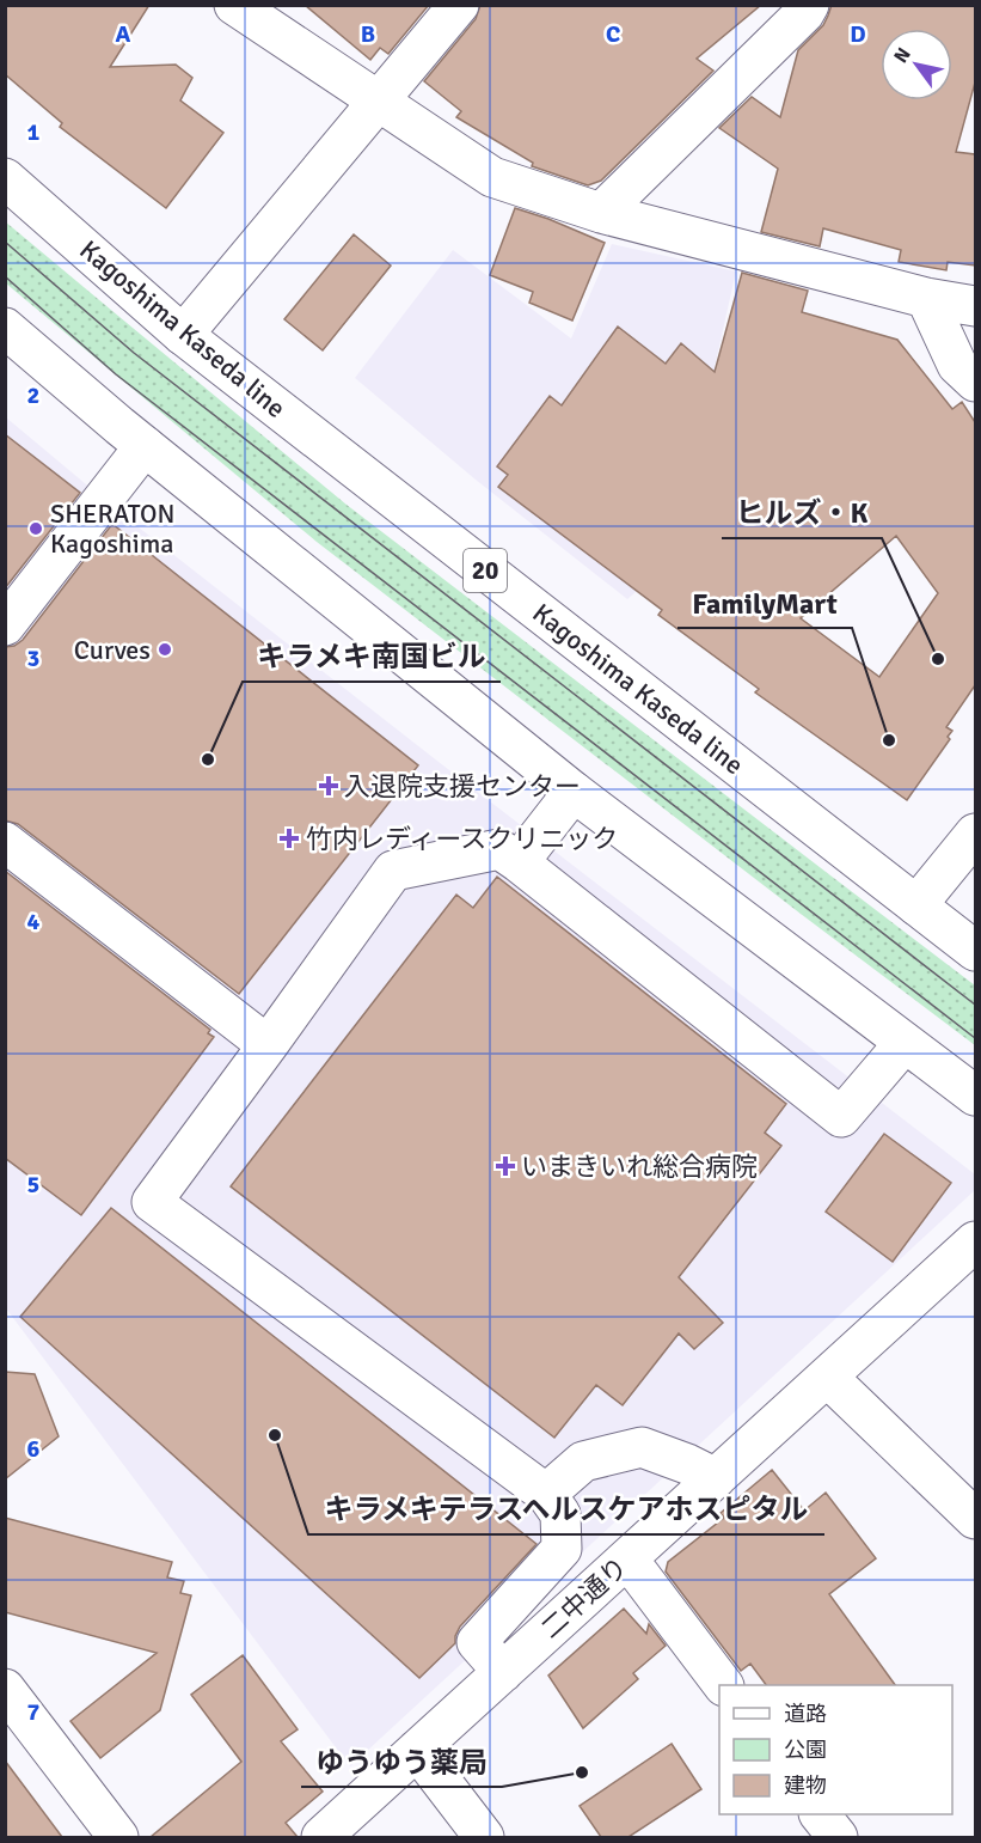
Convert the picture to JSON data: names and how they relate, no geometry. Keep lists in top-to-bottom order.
{
  "streets": {
    "street": ["Kagoshima Kaseda line", "20", "二中通り"]
  },
  "places": {
    "other": [
      "SHERATON Kagoshima",
      "Curves",
      "ヒルズ・K",
      "FamilyMart",
      "キラメキ南国ビル",
      "キラメキテラスヘルスケアホスピタル",
      "ゆうゆう薬局"
    ],
    "health": ["入退院支援センター", "竹内レディースクリニック", "いまきいれ総合病院"]
  },
  "legend": ["道路", "公園", "建物"],
  "north": "top left",
  "grid": {
    "columns": [
      "A",
      "B",
      "C",
      "D"
    ],
    "rows": [
      "1",
      "2",
      "3",
      "4",
      "5",
      "6",
      "7"
    ]
  }
}
